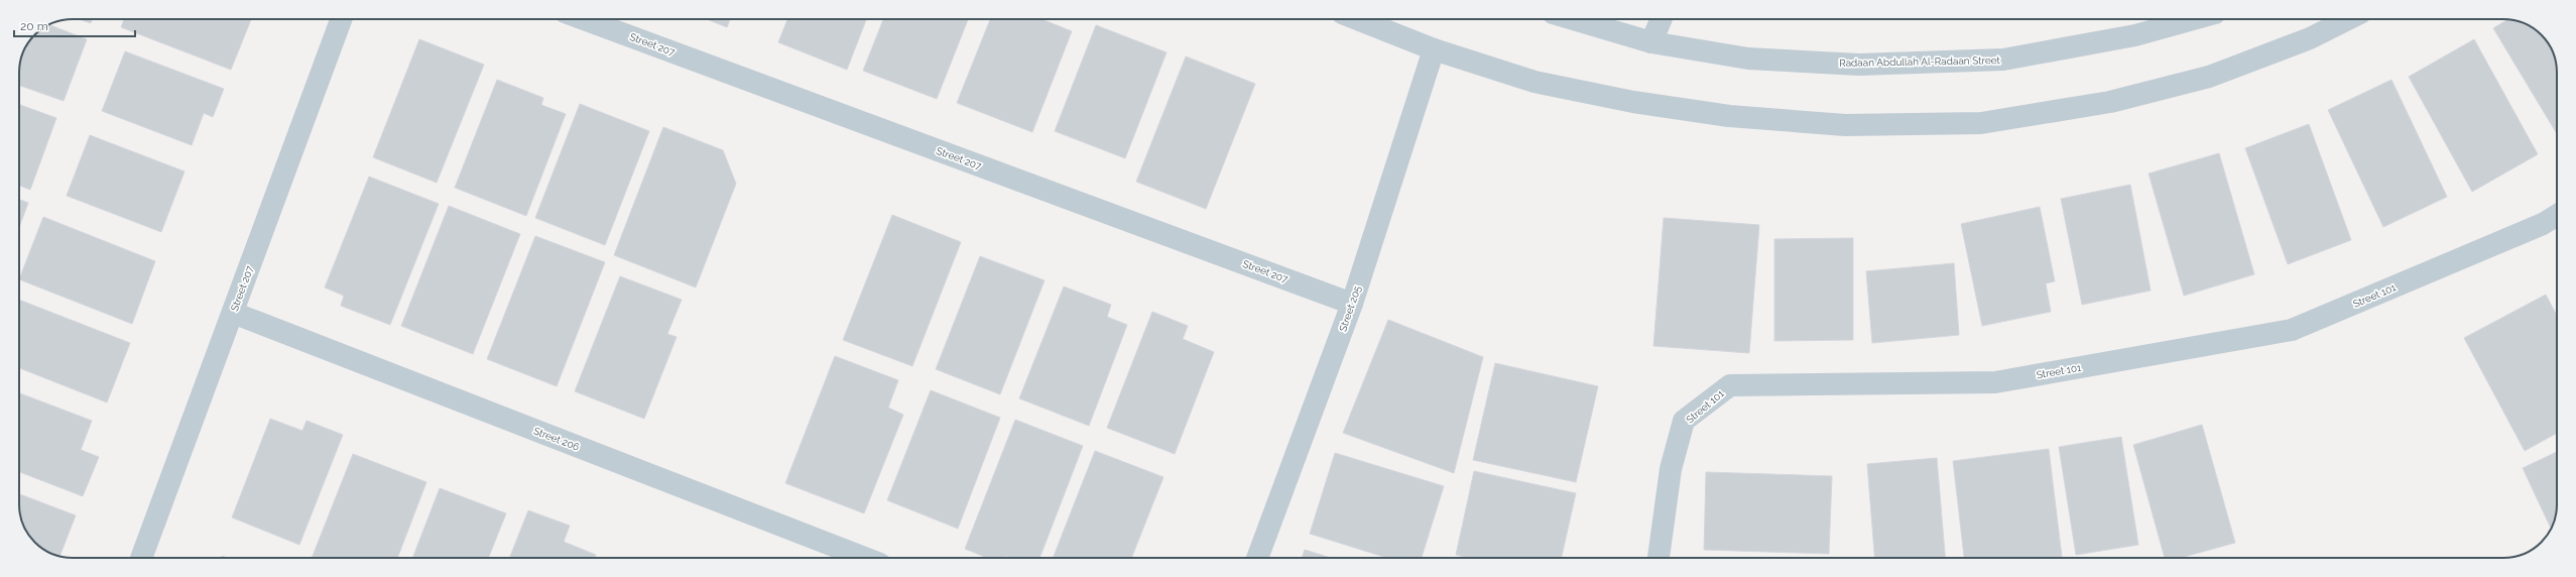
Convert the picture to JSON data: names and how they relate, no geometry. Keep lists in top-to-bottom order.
{
  "streets": {
    "street": [
      "Street 207",
      "Radaan Abdullah Al-Radaan Street",
      "Street 101",
      "Street 205",
      "Street 206"
    ]
  },
  "crossings": [
    ["Street 207", "Street 205"],
    ["Street 207", "Street 206"]
  ],
  "scale_bar": "20 m"
}
